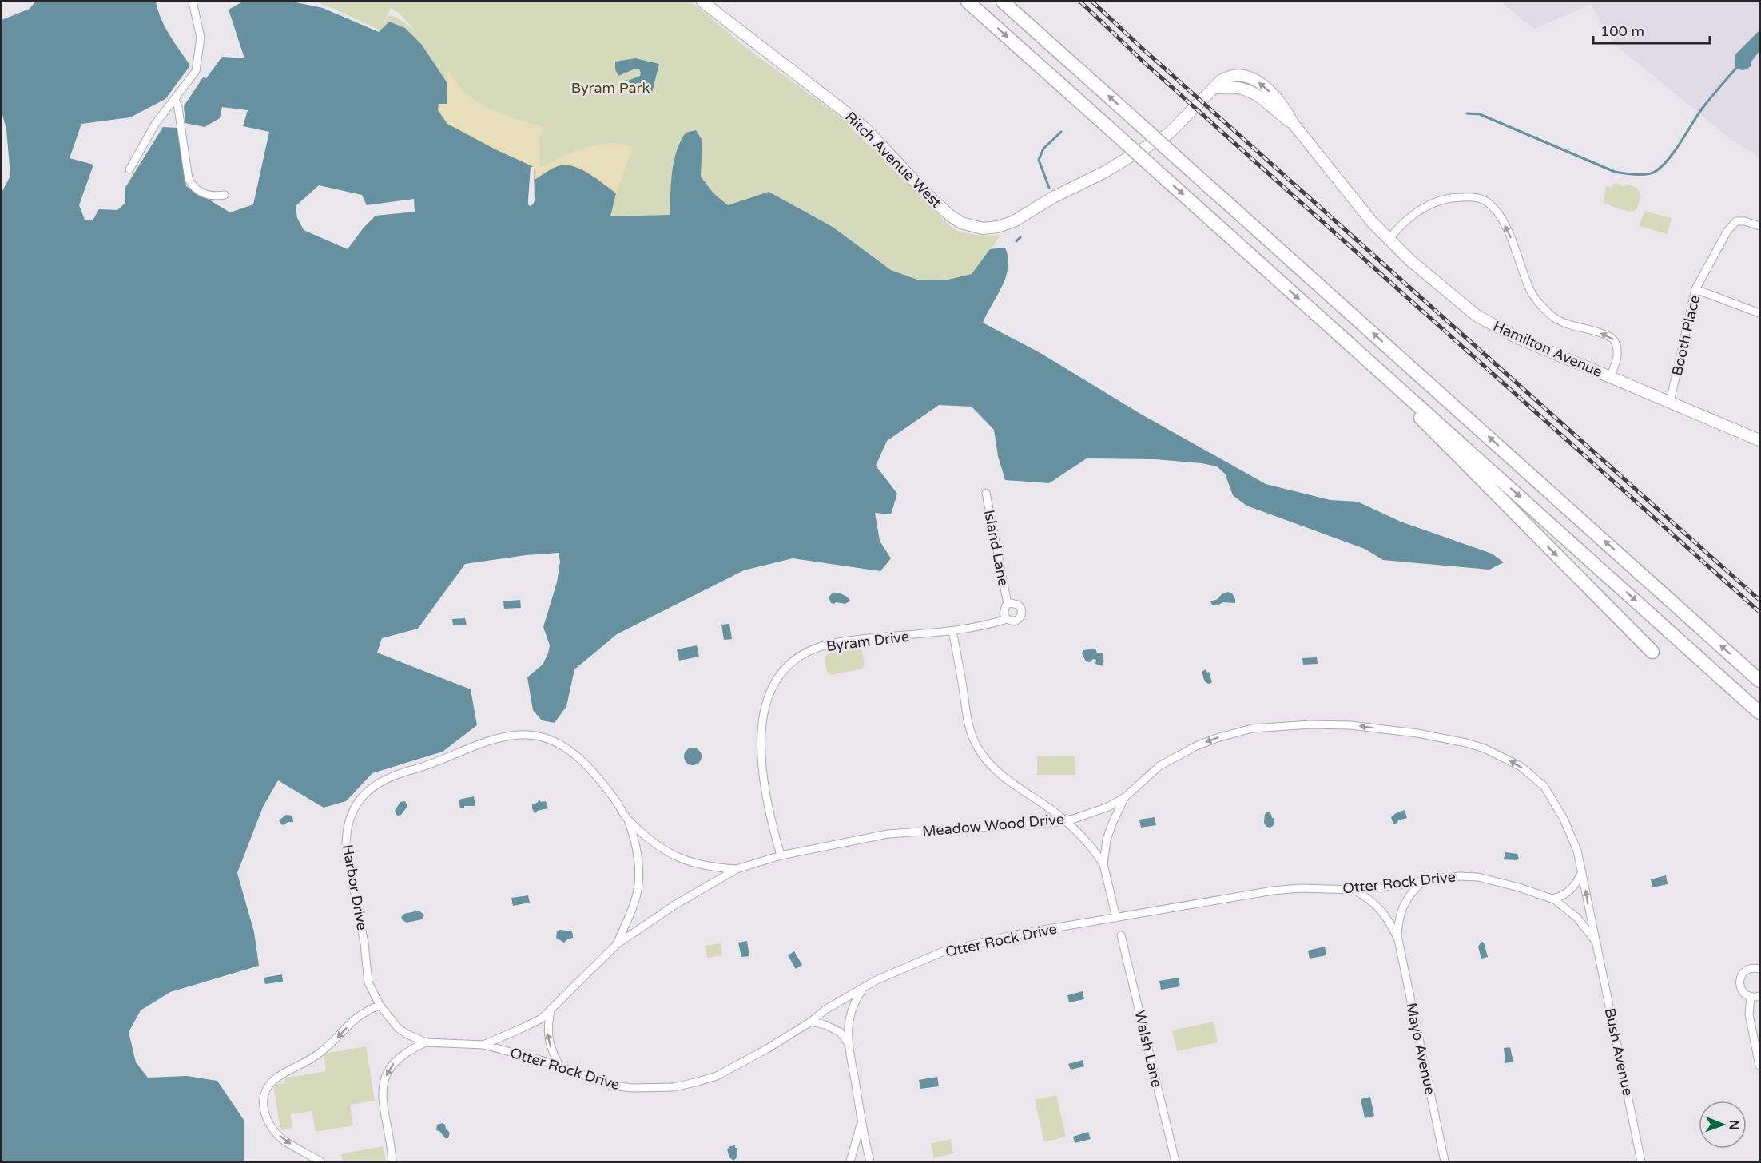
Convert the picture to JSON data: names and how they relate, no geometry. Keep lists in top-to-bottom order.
{
  "streets": {
    "main road": ["Ritch Avenue West", "Hamilton Avenue"],
    "street": [
      "Booth Place",
      "Island Lane",
      "Byram Drive",
      "Meadow Wood Drive",
      "Otter Rock Drive",
      "Harbor Drive",
      "Walsh Lane",
      "Mayo Avenue",
      "Bush Avenue"
    ]
  },
  "crossings": [
    ["Ritch Avenue West", "Hamilton Avenue"],
    ["Booth Place", "Hamilton Avenue"],
    ["Island Lane", "Byram Drive"],
    ["Byram Drive", "Meadow Wood Drive"],
    ["Meadow Wood Drive", "Otter Rock Drive"],
    ["Meadow Wood Drive", "Harbor Drive"],
    ["Meadow Wood Drive", "Bush Avenue"],
    ["Otter Rock Drive", "Harbor Drive"],
    ["Otter Rock Drive", "Mayo Avenue"],
    ["Otter Rock Drive", "Bush Avenue"]
  ],
  "parks": ["Byram Park"],
  "scale_bar": "100 m",
  "north": "right"
}
